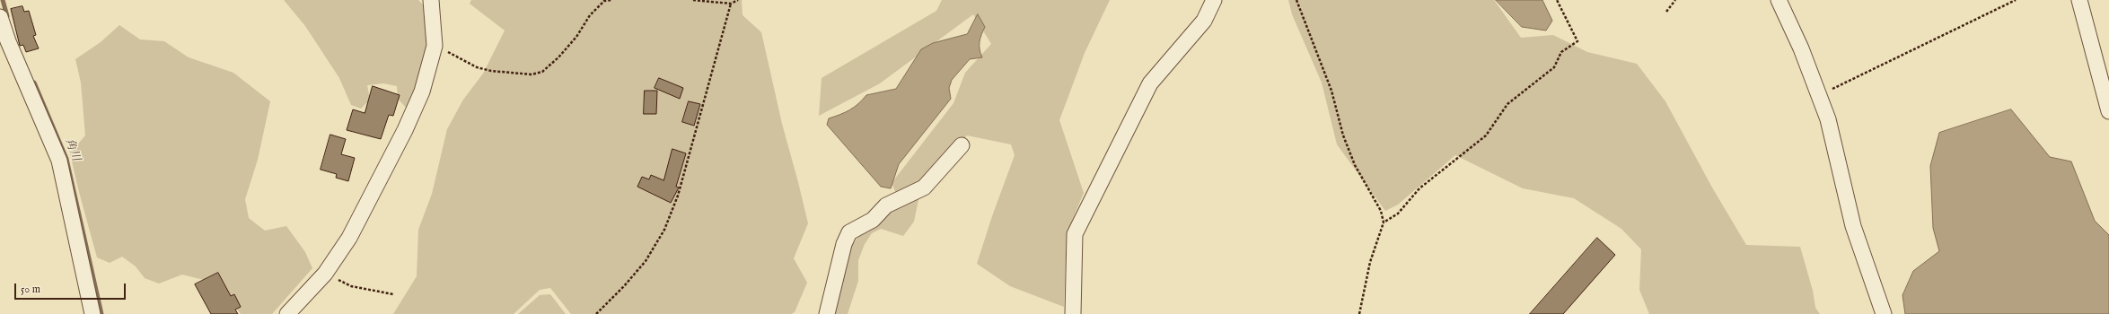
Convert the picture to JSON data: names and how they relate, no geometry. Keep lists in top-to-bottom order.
{
  "water": ["角川"],
  "scale_bar": "50 m"
}
